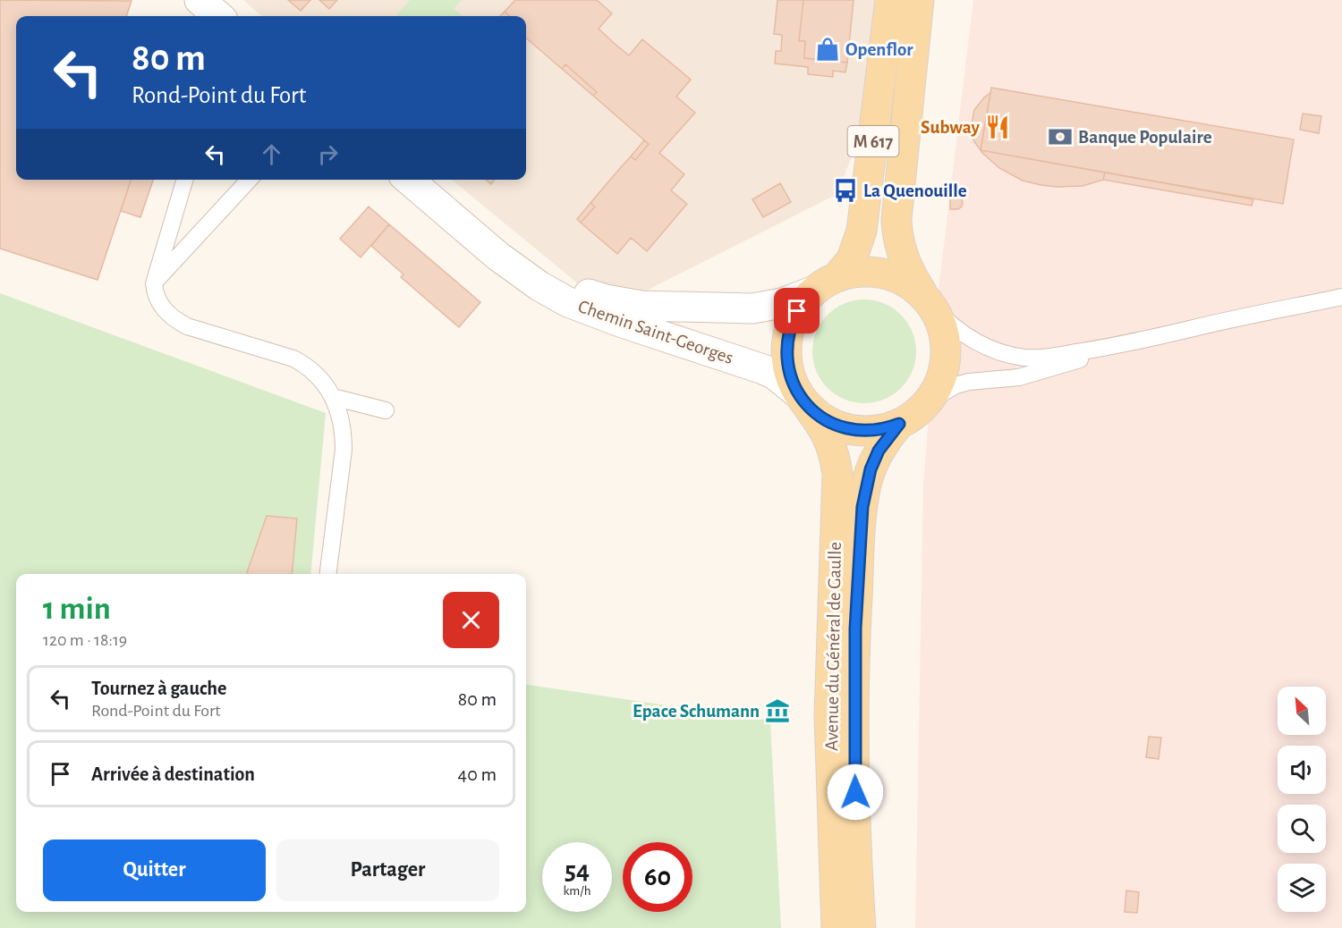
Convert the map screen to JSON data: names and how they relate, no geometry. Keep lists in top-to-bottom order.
{
  "streets": {
    "main road": ["M 617", "Avenue du Général de Gaulle"],
    "street": ["Chemin Saint-Georges"]
  },
  "crossings": [
    ["M 617", "Chemin Saint-Georges"],
    ["M 617", "Avenue du Général de Gaulle"],
    ["Chemin Saint-Georges", "Avenue du Général de Gaulle"]
  ],
  "places": {
    "shop": ["Openflor"],
    "restaurant": ["Subway"],
    "bank": ["Banque Populaire"],
    "bus stop": ["La Quenouille"],
    "museum": ["Epace Schumann"]
  },
  "north": "top left",
  "page": {
    "turn": ["80 m", "Rond-Point du Fort"],
    "heading": ["1 min", "120 m · 18:19"],
    "list": [
      {
        "name": "Tournez à gauche",
        "note": "Rond-Point du Fort",
        "value": "80 m"
      },
      {
        "name": "Arrivée à destination",
        "value": "40 m"
      }
    ],
    "buttons": ["Quitter", "Partager"],
    "speed": "54 km/h",
    "limit": "60"
  }
}
